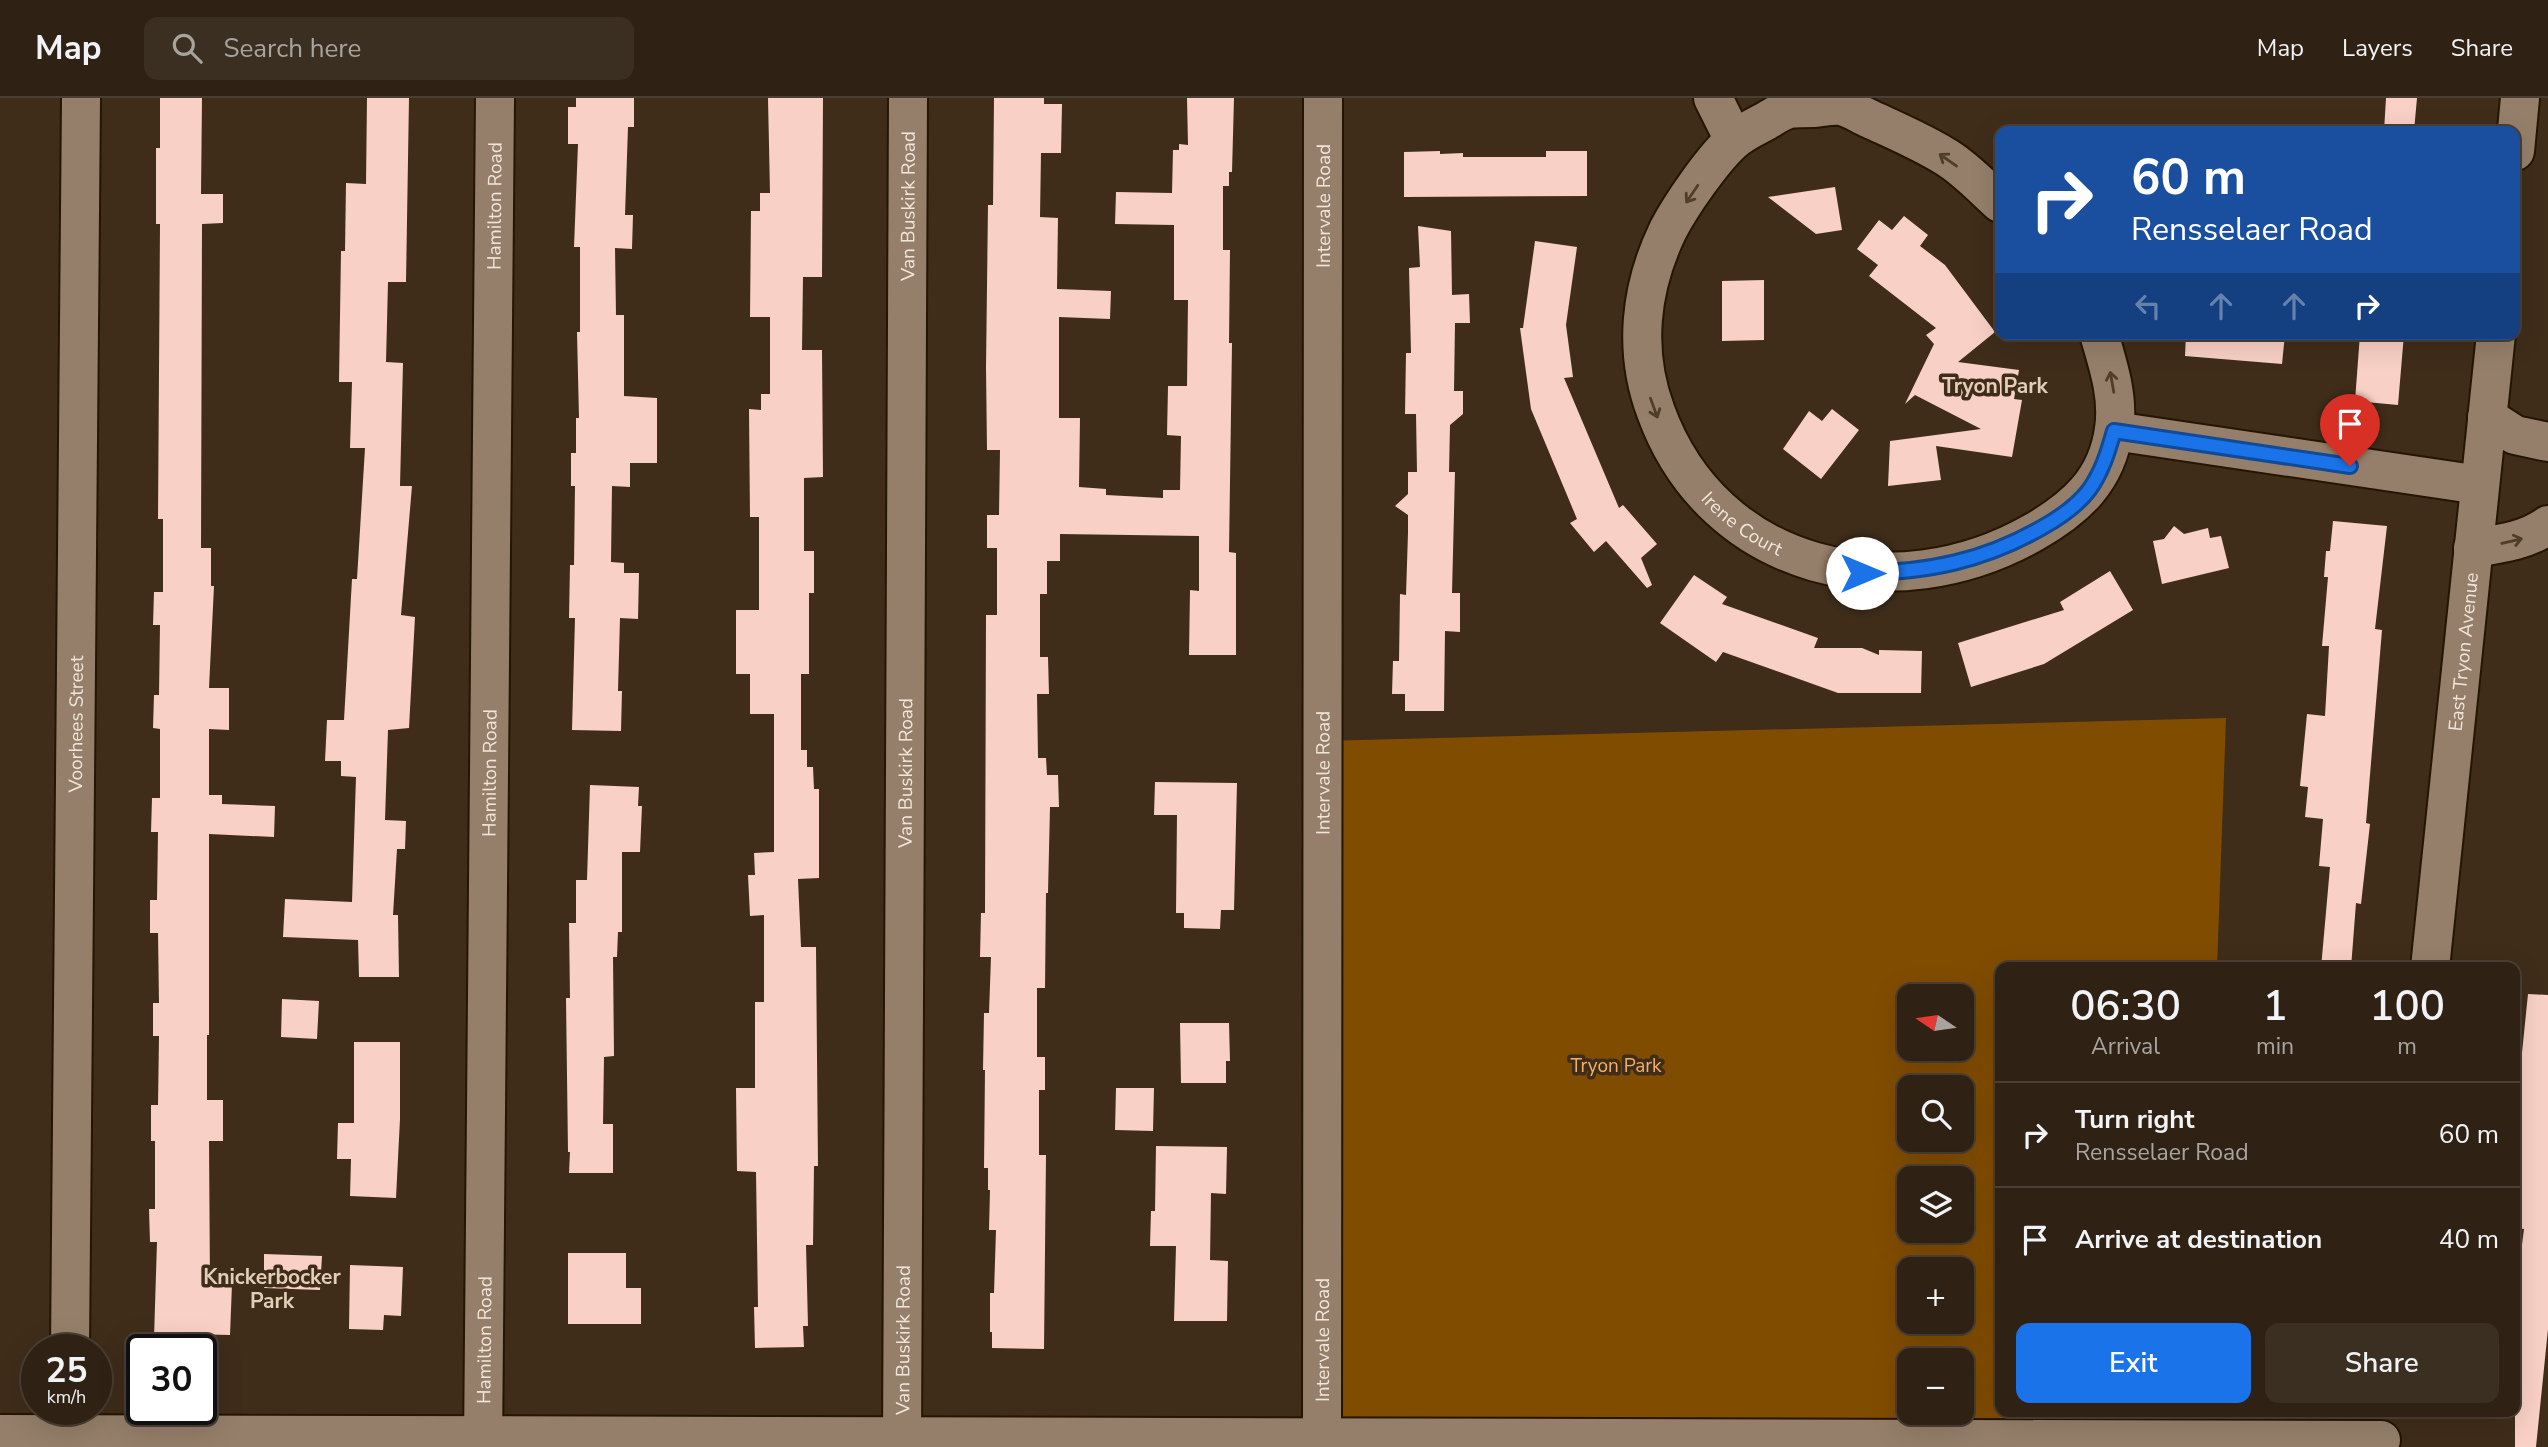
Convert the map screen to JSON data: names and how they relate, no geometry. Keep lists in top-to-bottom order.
{
  "streets": {
    "street": [
      "Hamilton Road",
      "Van Buskirk Road",
      "Intervale Road",
      "Irene Court",
      "East Tryon Avenue",
      "Voorhees Street"
    ]
  },
  "districts": ["Tryon Park", "Knickerbocker Park"],
  "parks": ["Tryon Park"],
  "north": "left",
  "page": {
    "header": "Map",
    "search": "Search here",
    "nav": ["Map", "Layers", "Share"],
    "turn": ["60 m", "Rensselaer Road"],
    "eta": [
      "06:30",
      "Arrival",
      "1",
      "min",
      "100",
      "m"
    ],
    "map_buttons": ["+", "−"],
    "list": [
      {
        "name": "Turn right",
        "note": "Rensselaer Road",
        "value": "60 m"
      },
      {
        "name": "Arrive at destination",
        "value": "40 m"
      }
    ],
    "buttons": ["Exit", "Share"],
    "speed": "25 km/h",
    "limit": "30"
  }
}
